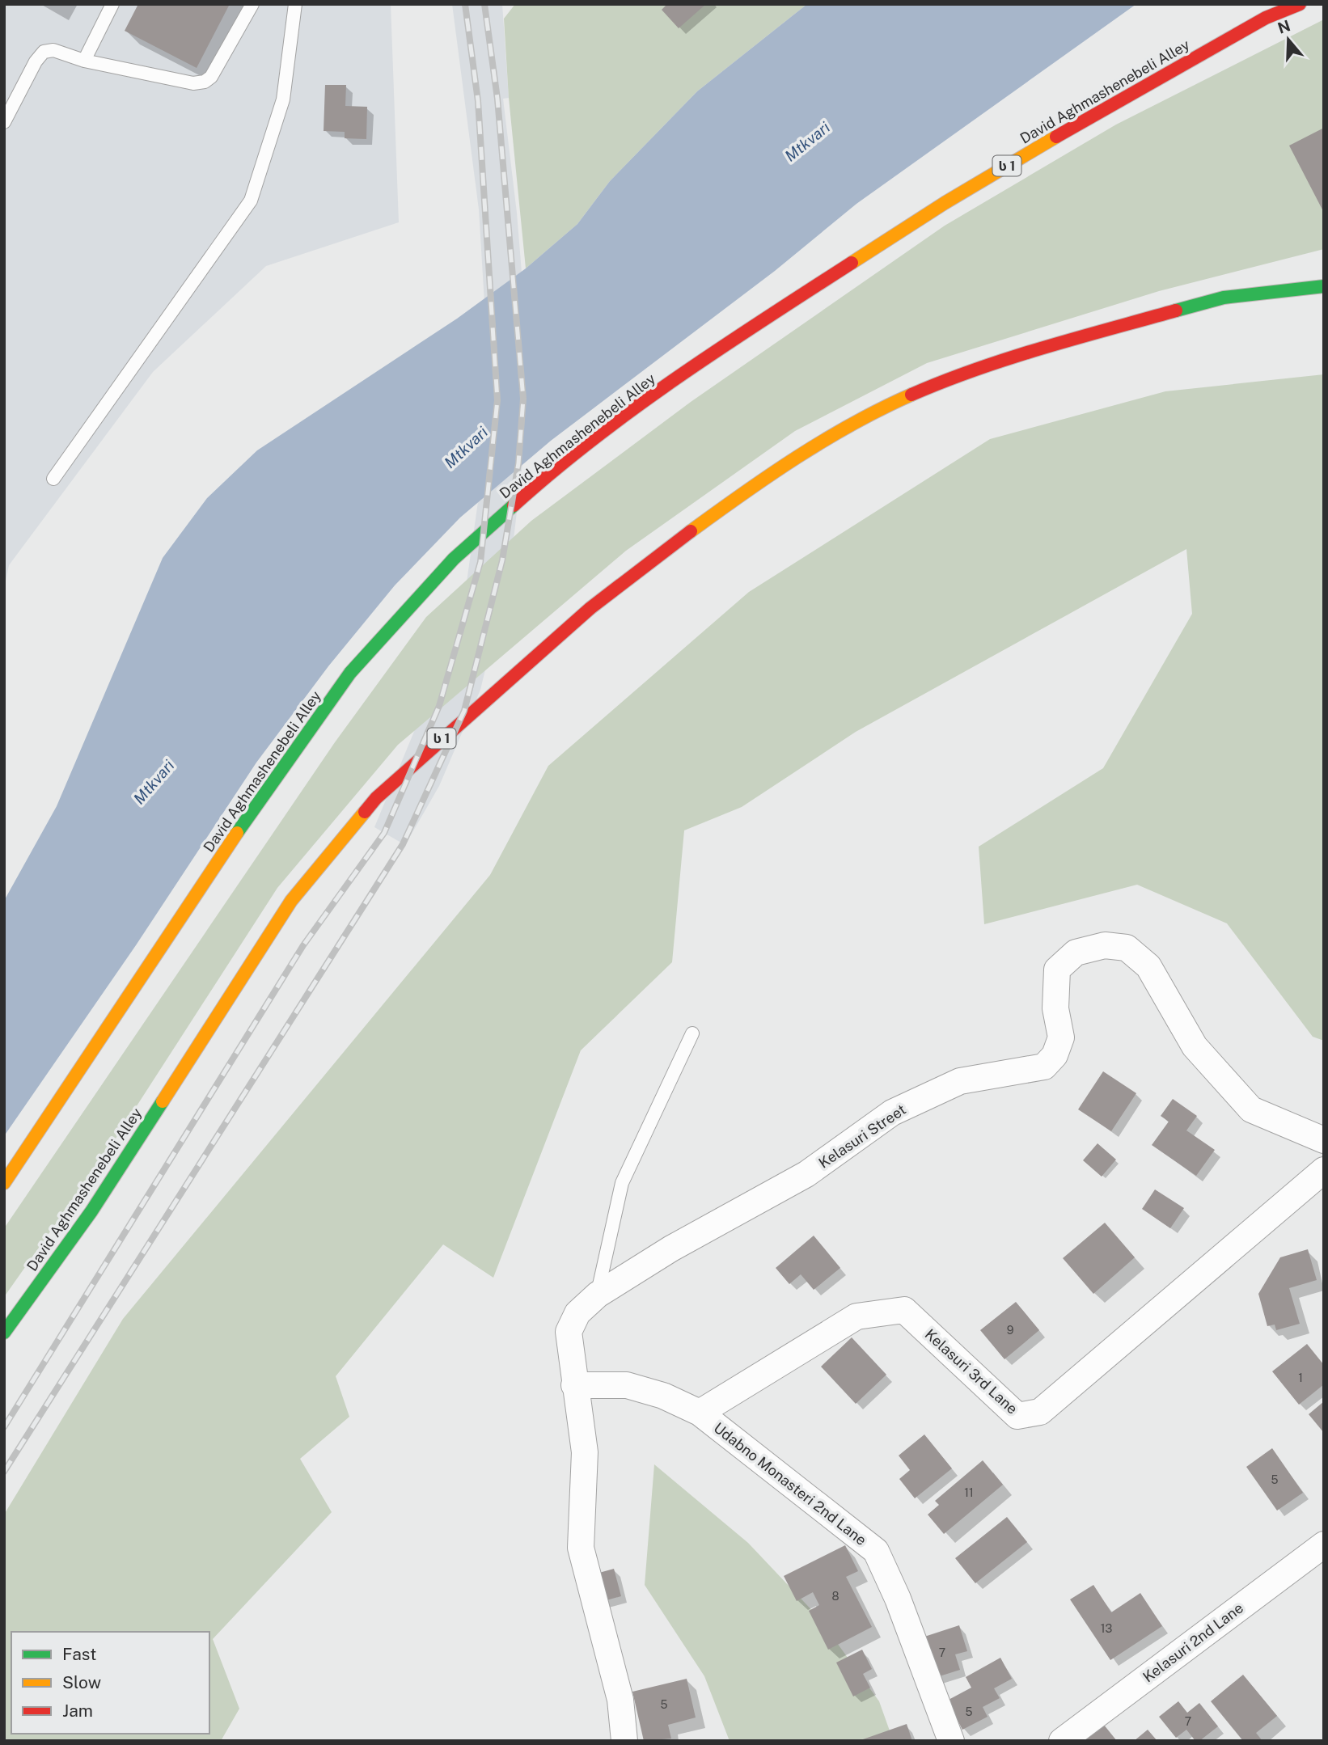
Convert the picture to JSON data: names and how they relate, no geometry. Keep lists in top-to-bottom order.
{
  "streets": {
    "highway": ["David Aghmashenebeli Alley", "ს 1"],
    "street": [
      "Kelasuri Street",
      "Kelasuri 3rd Lane",
      "Udabno Monasteri 2nd Lane",
      "Kelasuri 2nd Lane"
    ]
  },
  "crossings": [
    ["Kelasuri Street", "Udabno Monasteri 2nd Lane"],
    ["Kelasuri 3rd Lane", "Udabno Monasteri 2nd Lane"]
  ],
  "water": ["Mtkvari"],
  "house_numbers": [
    "9",
    "1",
    "5",
    "11",
    "8",
    "13",
    "7",
    "5",
    "5",
    "7"
  ],
  "legend": ["Fast", "Slow", "Jam"],
  "north": "top"
}
